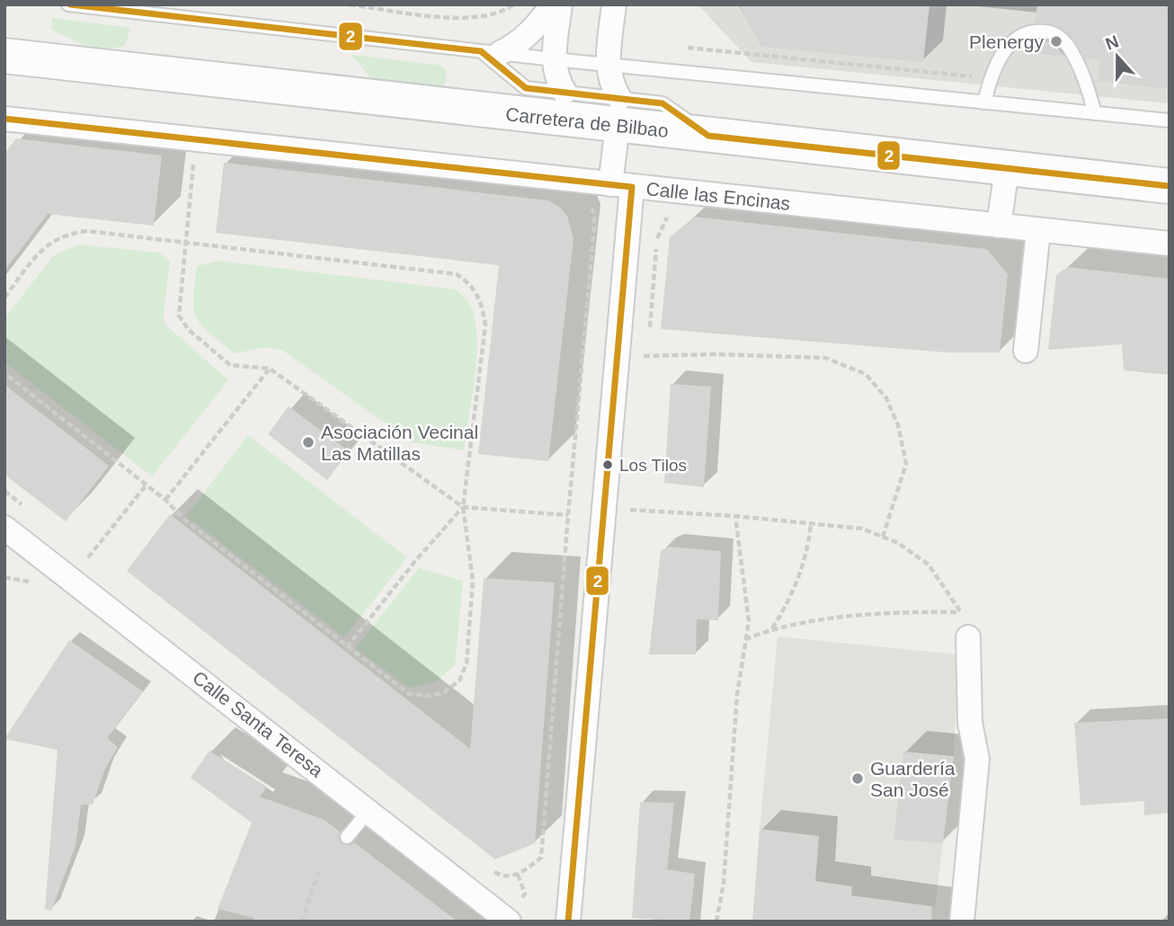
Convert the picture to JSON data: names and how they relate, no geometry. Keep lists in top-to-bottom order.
{
  "streets": {
    "main road": ["Carretera de Bilbao"],
    "street": ["Calle las Encinas", "Calle Santa Teresa"]
  },
  "places": [
    "Plenergy",
    "Asociación Vecinal Las Matillas",
    "Los Tilos",
    "Guardería San José"
  ],
  "lines": ["transit line 2"],
  "north": "top"
}
